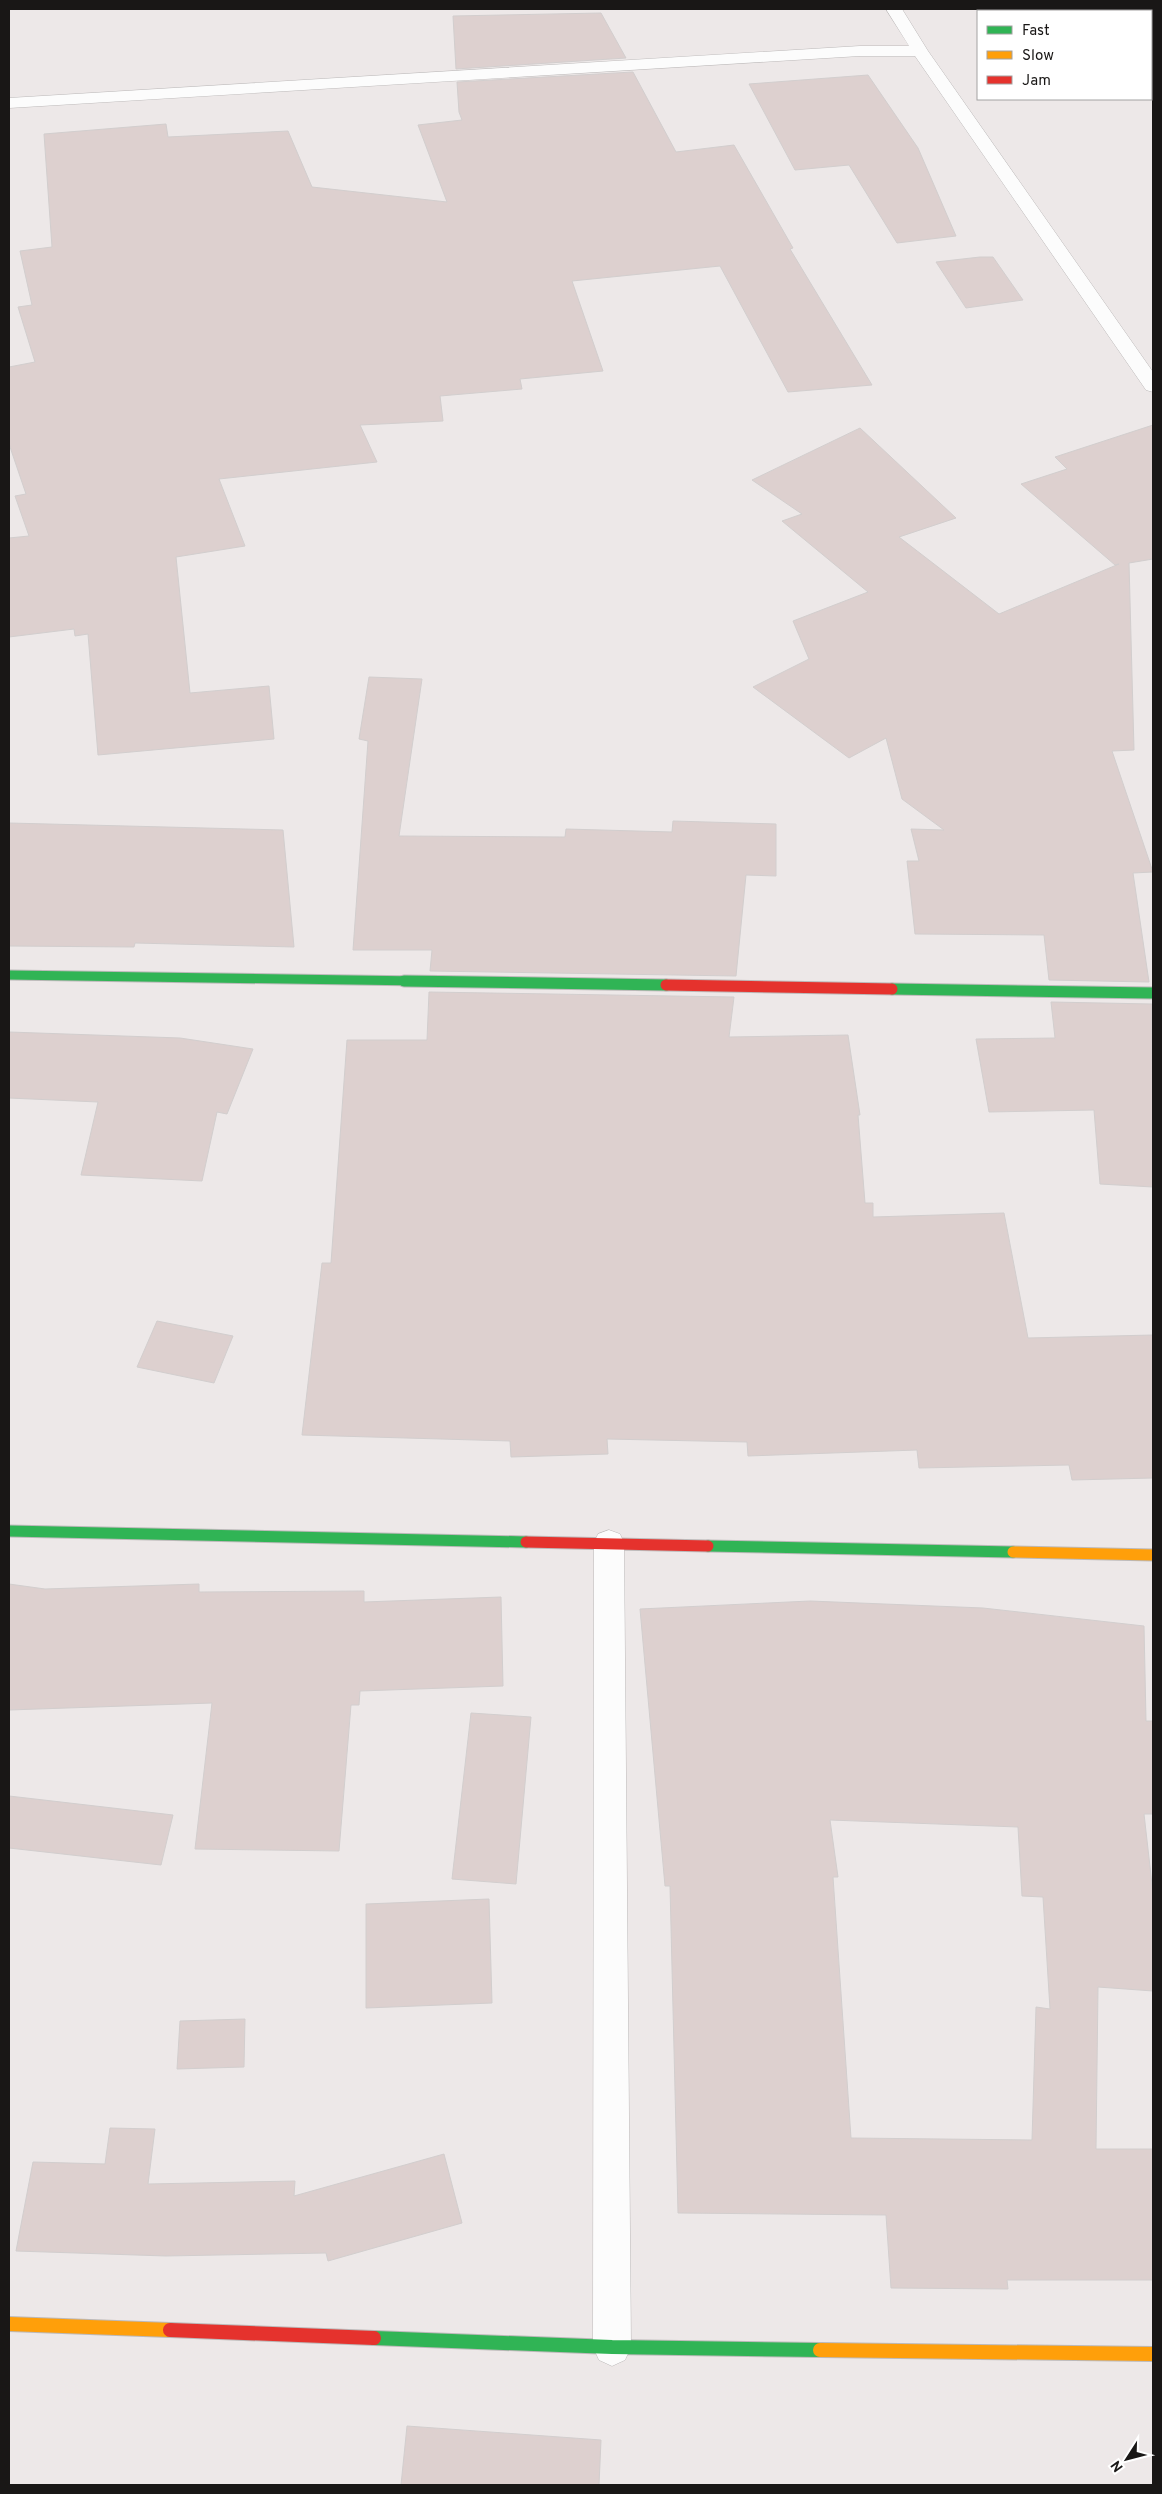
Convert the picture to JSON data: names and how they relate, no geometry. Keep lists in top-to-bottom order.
{
  "legend": ["Fast", "Slow", "Jam"],
  "north": "bottom left"
}
